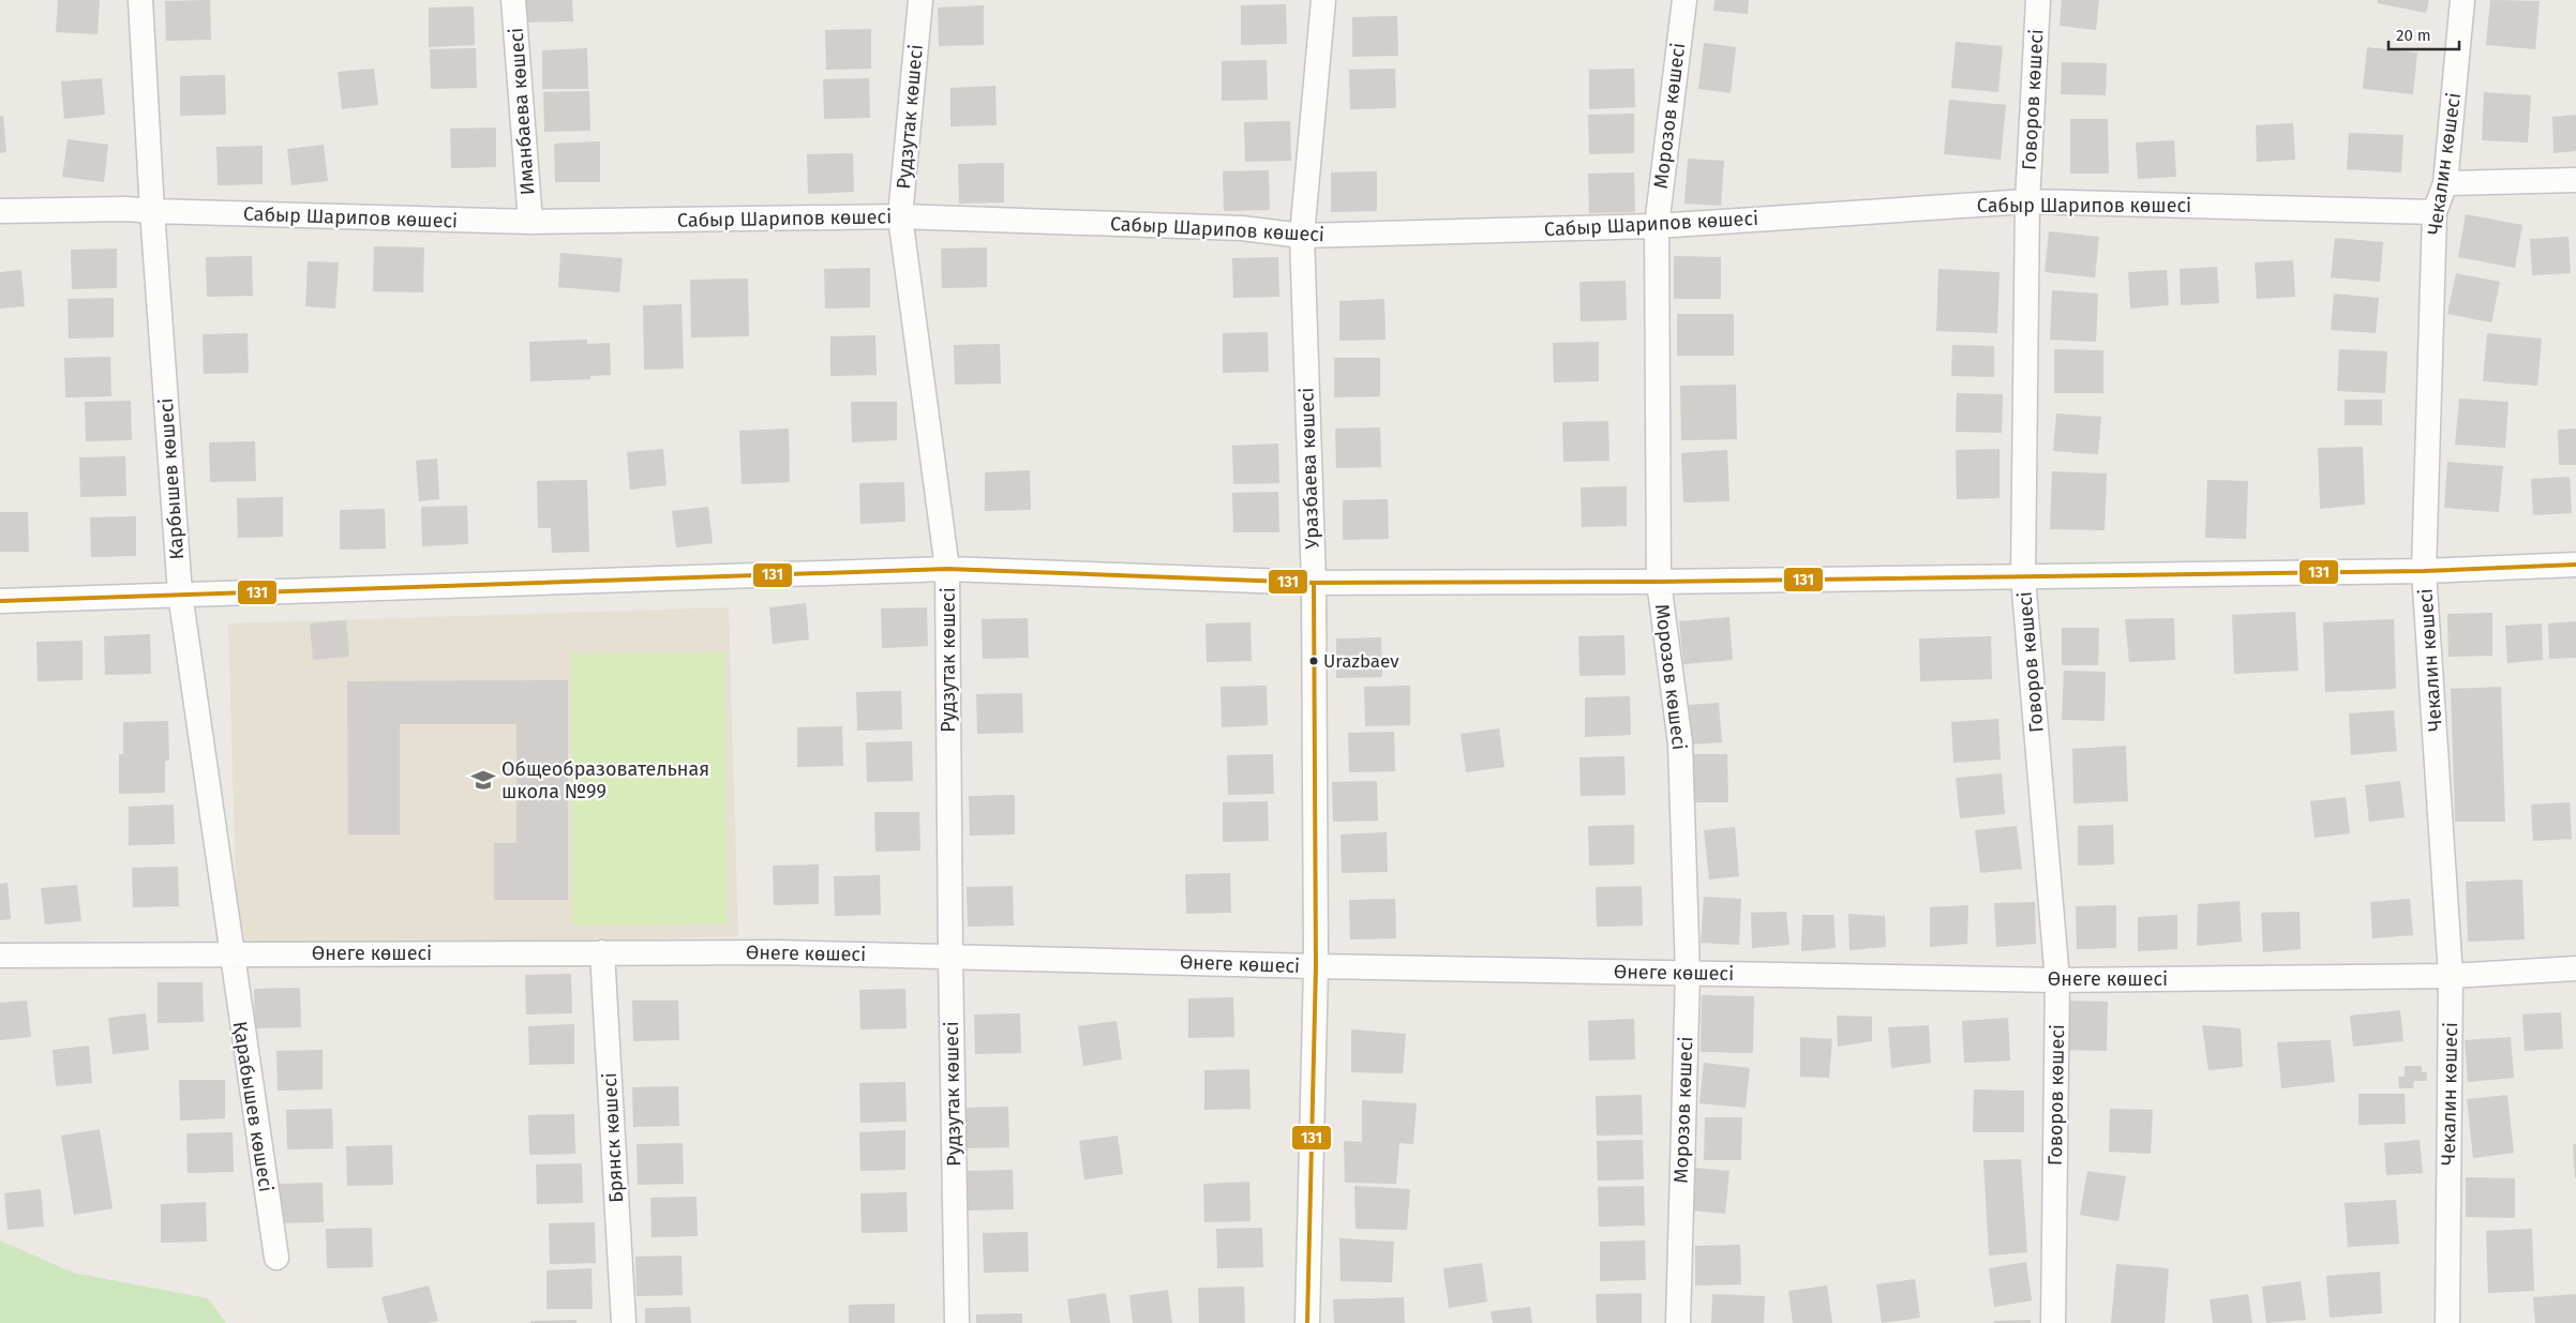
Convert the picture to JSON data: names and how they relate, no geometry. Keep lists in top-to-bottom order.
{
  "streets": {
    "street": [
      "Говоров көшесі",
      "Иманбаева көшесі",
      "Морозов көшесі",
      "Рудзутак көшесі",
      "Чекалин көшесі",
      "Сабыр Шарипов көшесі",
      "Уразбаева көшесі",
      "Карбышев көшесі",
      "Өнеге көшесі",
      "Қарабышев көшесі",
      "Брянск көшесі"
    ]
  },
  "crossings": [
    ["Говоров көшесі", "Сабыр Шарипов көшесі"],
    ["Говоров көшесі", "Өнеге көшесі"],
    ["Иманбаева көшесі", "Сабыр Шарипов көшесі"],
    ["Морозов көшесі", "Сабыр Шарипов көшесі"],
    ["Морозов көшесі", "Өнеге көшесі"],
    ["Рудзутак көшесі", "Сабыр Шарипов көшесі"],
    ["Рудзутак көшесі", "Өнеге көшесі"],
    ["Чекалин көшесі", "Сабыр Шарипов көшесі"],
    ["Чекалин көшесі", "Өнеге көшесі"],
    ["Сабыр Шарипов көшесі", "Уразбаева көшесі"],
    ["Сабыр Шарипов көшесі", "Карбышев көшесі"],
    ["Уразбаева көшесі", "Өнеге көшесі"],
    ["Карбышев көшесі", "Өнеге көшесі"],
    ["Карбышев көшесі", "Қарабышев көшесі"],
    ["Өнеге көшесі", "Қарабышев көшесі"],
    ["Өнеге көшесі", "Брянск көшесі"]
  ],
  "places": {
    "other": ["Urazbaev"],
    "school or university": ["Общеобразовательная школа №99"]
  },
  "lines": ["transit line 131"],
  "scale_bar": "20 m"
}
